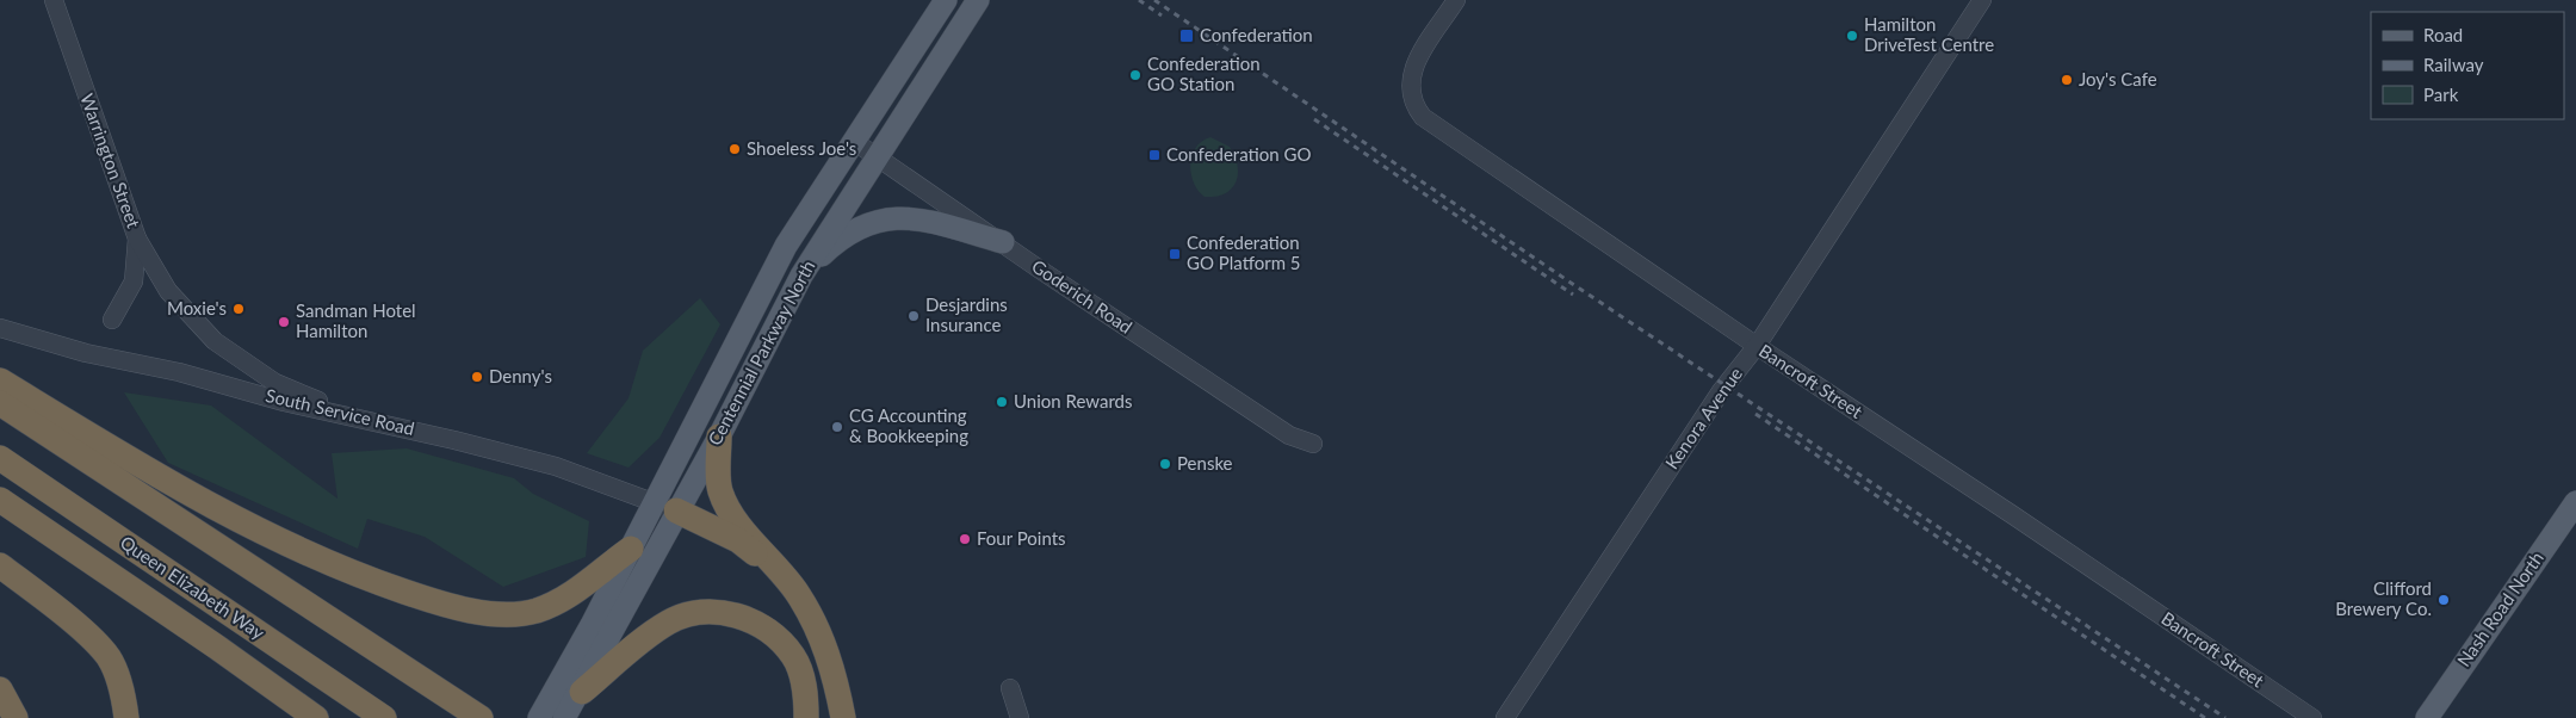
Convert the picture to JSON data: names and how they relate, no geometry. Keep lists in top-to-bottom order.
{
  "streets": {
    "highway": ["Queen Elizabeth Way"],
    "main road": ["Centennial Parkway North", "Nash Road North"],
    "street": [
      "Warrington Street",
      "Goderich Road",
      "Bancroft Street",
      "South Service Road",
      "Kenora Avenue"
    ]
  },
  "crossings": [
    ["Goderich Road", "Centennial Parkway North"],
    ["Centennial Parkway North", "South Service Road"],
    ["Bancroft Street", "Kenora Avenue"]
  ],
  "places": {
    "transit": ["Confederation", "Confederation GO", "Confederation GO Platform 5"],
    "other": [
      "Hamilton DriveTest Centre",
      "Confederation GO Station",
      "Joy's Cafe",
      "Shoeless Joe's",
      "Moxie's",
      "Desjardins Insurance",
      "Sandman Hotel Hamilton",
      "Denny's",
      "Union Rewards",
      "CG Accounting & Bookkeeping",
      "Penske",
      "Four Points",
      "Clifford Brewery Co."
    ]
  },
  "legend": ["Road", "Railway", "Park"]
}
